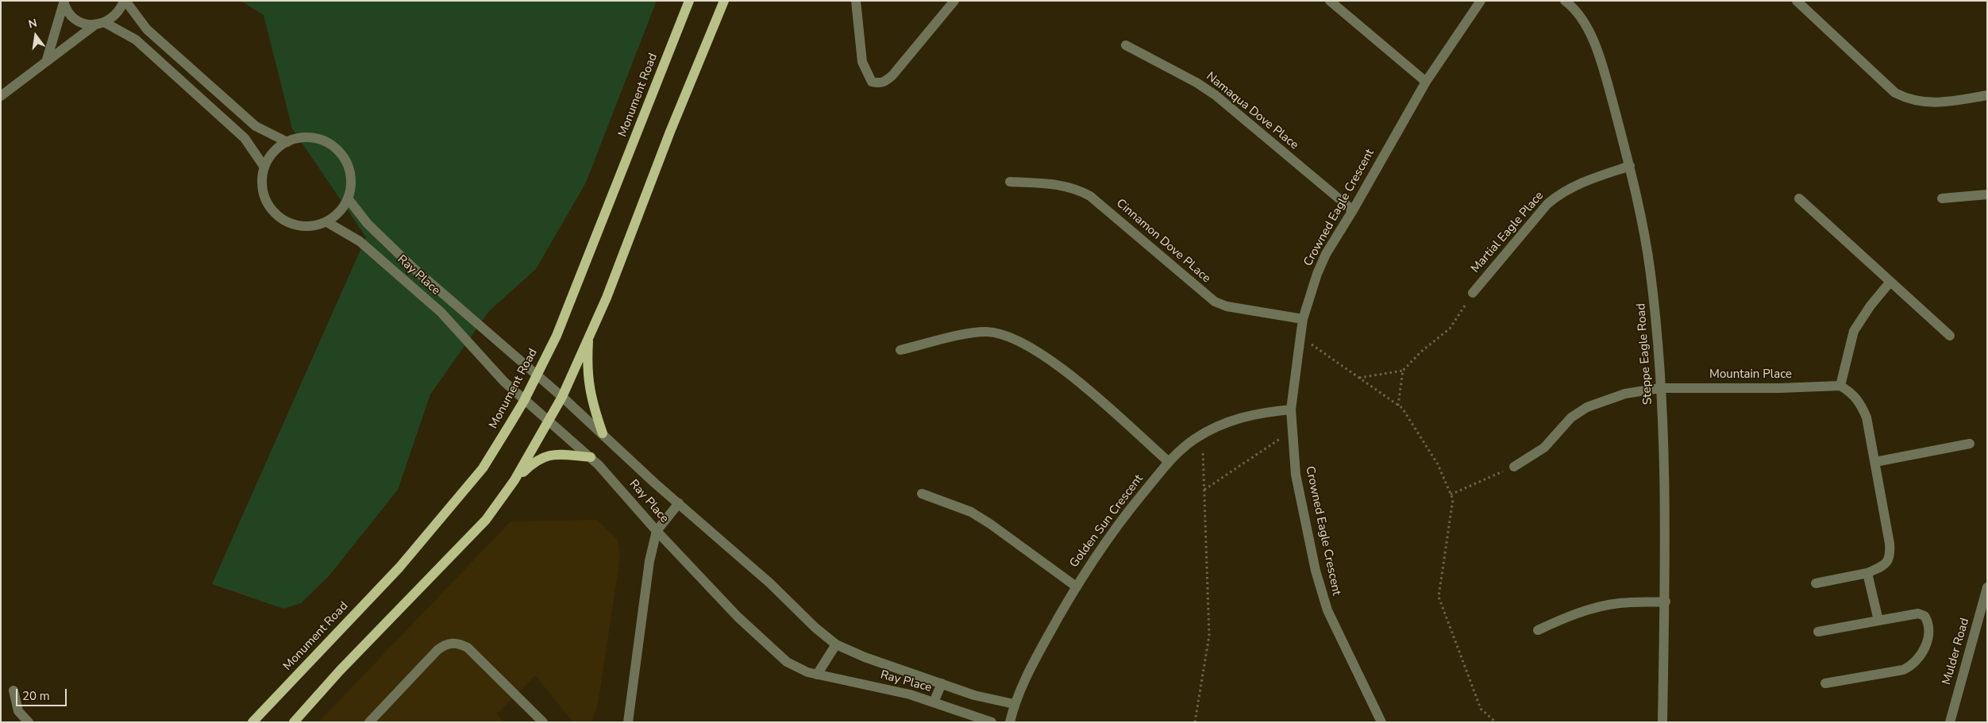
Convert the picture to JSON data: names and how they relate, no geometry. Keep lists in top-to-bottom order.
{
  "streets": {
    "main road": ["Monument Road"],
    "street": [
      "Namaqua Dove Place",
      "Crowned Eagle Crescent",
      "Martial Eagle Place",
      "Cinnamon Dove PLace",
      "Ray Place",
      "Steppe Eagle Road",
      "Mountain Place",
      "Golden Sun Crescent",
      "Mulder Road"
    ]
  },
  "crossings": [
    ["Monument Road", "Ray Place"],
    ["Namaqua Dove Place", "Crowned Eagle Crescent"],
    ["Crowned Eagle Crescent", "Cinnamon Dove PLace"],
    ["Crowned Eagle Crescent", "Golden Sun Crescent"],
    ["Martial Eagle Place", "Steppe Eagle Road"],
    ["Ray Place", "Golden Sun Crescent"],
    ["Steppe Eagle Road", "Mountain Place"]
  ],
  "scale_bar": "20 m",
  "north": "top"
}
